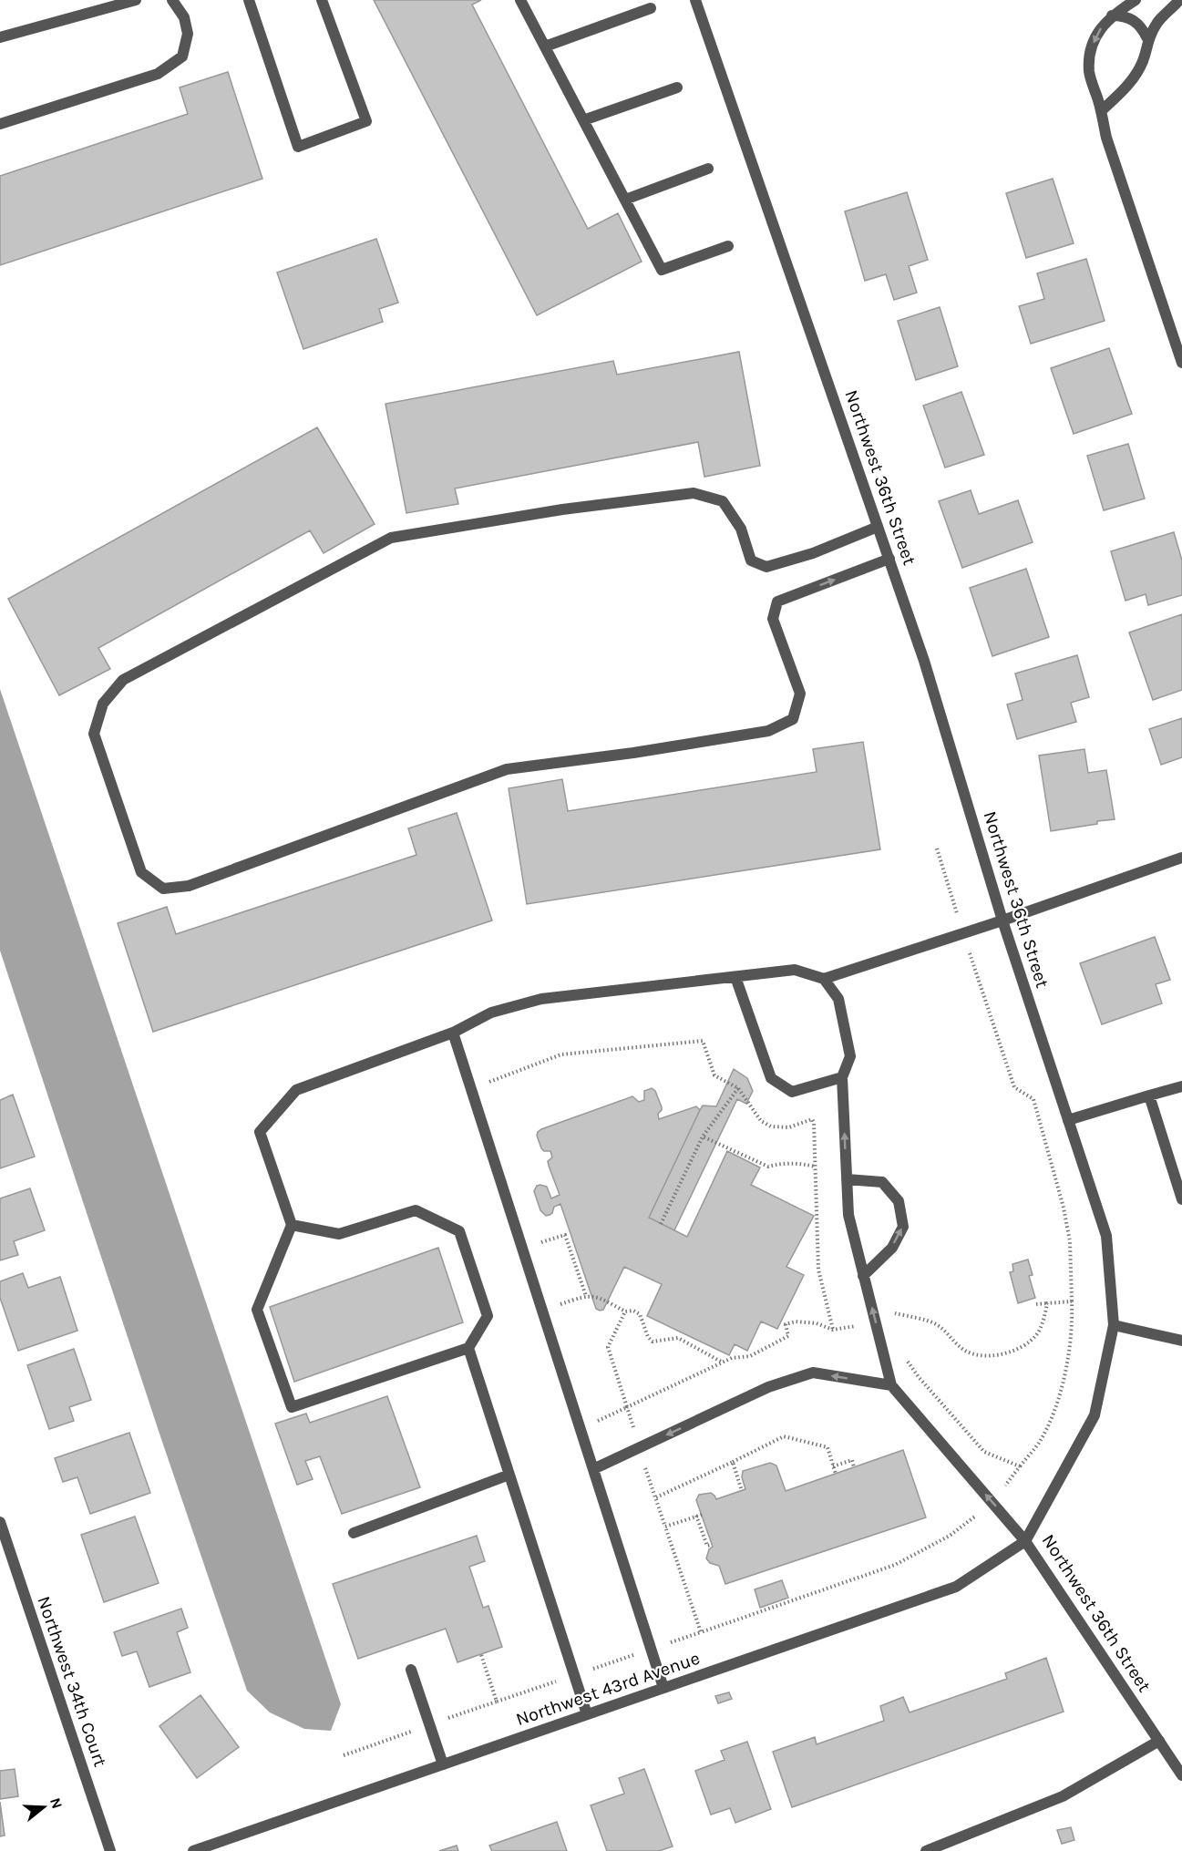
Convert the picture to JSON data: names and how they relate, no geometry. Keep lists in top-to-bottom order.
{
  "streets": {
    "street": ["Northwest 36th Street", "Northwest 34th Court", "Northwest 43rd Avenue"]
  },
  "crossings": [
    ["Northwest 36th Street", "Northwest 43rd Avenue"]
  ],
  "north": "right"
}
